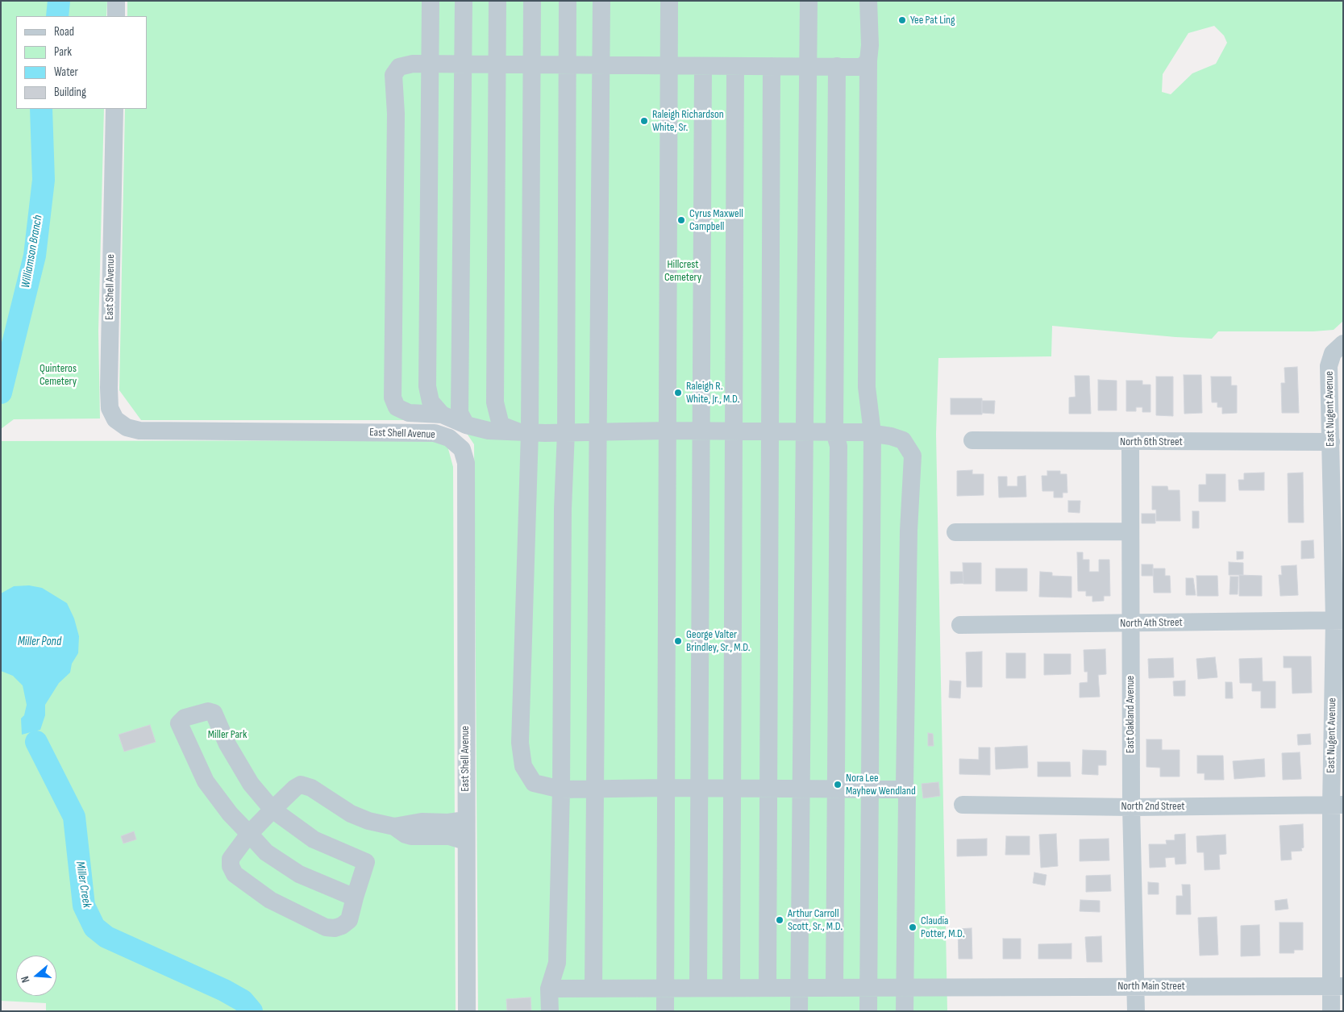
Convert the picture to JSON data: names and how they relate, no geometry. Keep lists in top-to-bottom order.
{
  "streets": {
    "street": [
      "East Shell Avenue",
      "East Nugent Avenue",
      "North 6th Street",
      "North 4th Street",
      "East Oakland Avenue",
      "North 2nd Street",
      "North Main Street"
    ]
  },
  "crossings": [
    ["East Nugent Avenue", "North 6th Street"],
    ["East Nugent Avenue", "North 4th Street"],
    ["East Nugent Avenue", "North 2nd Street"],
    ["East Nugent Avenue", "North Main Street"],
    ["North 6th Street", "East Oakland Avenue"],
    ["North 4th Street", "East Oakland Avenue"],
    ["East Oakland Avenue", "North 2nd Street"],
    ["East Oakland Avenue", "North Main Street"]
  ],
  "water": ["Williamson Branch", "Miller Pond", "Miller Creek"],
  "parks": ["Hillcrest Cemetery", "Quinteros Cemetery", "Miller Park"],
  "places": [
    "Yee Pat Ling",
    "Raleigh Richardson White, Sr.",
    "Cyrus Maxwell Campbell",
    "Raleigh R. White, Jr., M.D.",
    "George Valter Brindley, Sr., M.D.",
    "Nora Lee Mayhew Wendland",
    "Arthur Carroll Scott, Sr., M.D.",
    "Claudia Potter, M.D."
  ],
  "legend": [
    "Road",
    "Park",
    "Water",
    "Building"
  ],
  "north": "left"
}
